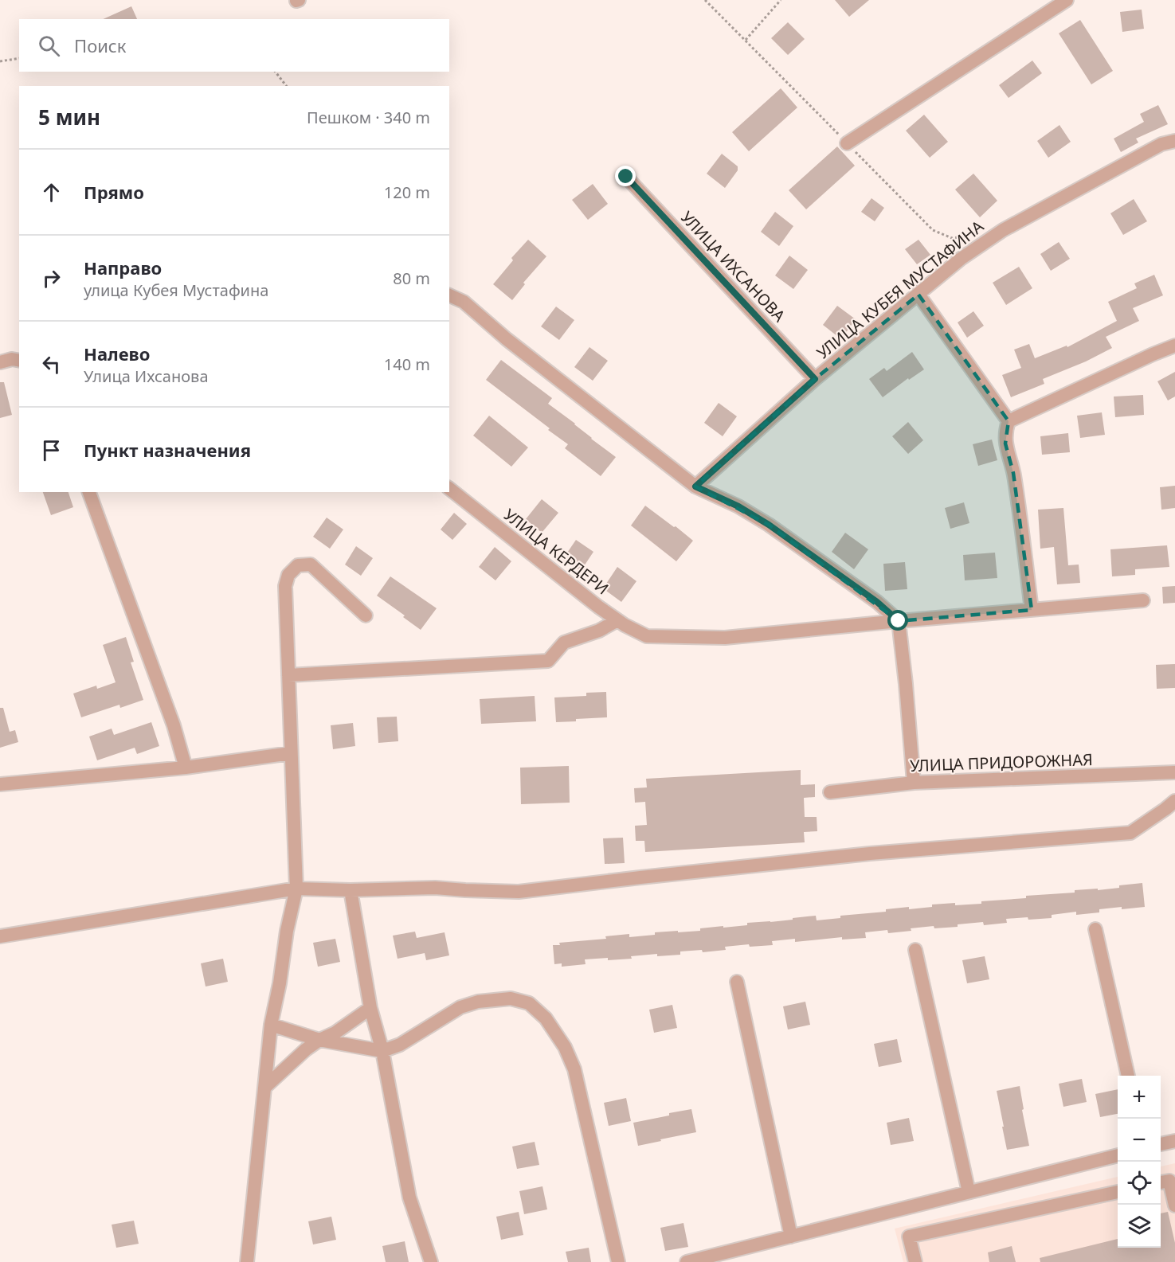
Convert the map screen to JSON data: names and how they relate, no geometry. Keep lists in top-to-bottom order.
{
  "streets": {
    "street": [
      "УЛИЦА ИХСАНОВА",
      "УЛИЦА КУБЕЯ МУСТАФИНА",
      "УЛИЦА КЕРДЕРИ",
      "УЛИЦА ПРИДОРОЖНАЯ"
    ]
  },
  "crossings": [
    ["УЛИЦА ИХСАНОВА", "УЛИЦА КУБЕЯ МУСТАФИНА"]
  ],
  "page": {
    "search": "Поиск",
    "heading": ["5 мин", "Пешком · 340 m"],
    "list": [
      ["Прямо", "120 m"],
      ["Направо", "улица Кубея Мустафина", "80 m"],
      ["Налево", "Улица Ихсанова", "140 m"],
      "Пункт назначения"
    ],
    "map_buttons": ["+", "−"]
  }
}
